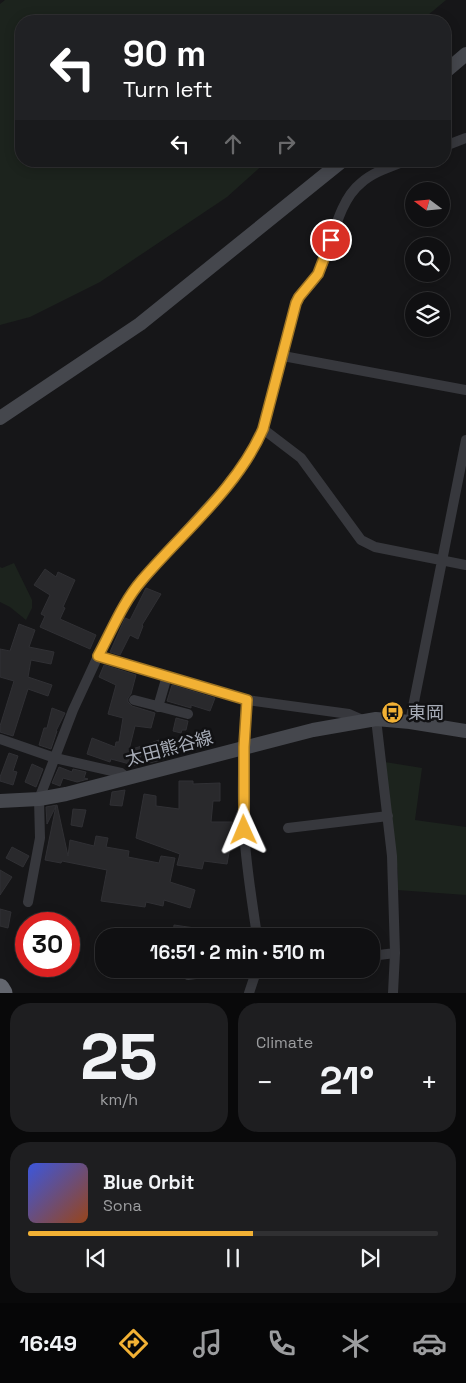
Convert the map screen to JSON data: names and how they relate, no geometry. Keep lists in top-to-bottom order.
{
  "streets": {
    "main road": ["太田熊谷線"]
  },
  "places": {
    "bus stop": ["東岡"]
  },
  "north": "left",
  "page": {
    "turn": ["90 m", "Turn left"],
    "limit": "30",
    "trip": "16:51 · 2 min · 510 m",
    "tile": [
      ["25", "km/h"],
      "Climate"
    ],
    "heat": ["−", "21°", "+"],
    "song": ["Blue Orbit", "Sona"],
    "tabs": "16:49"
  }
}
